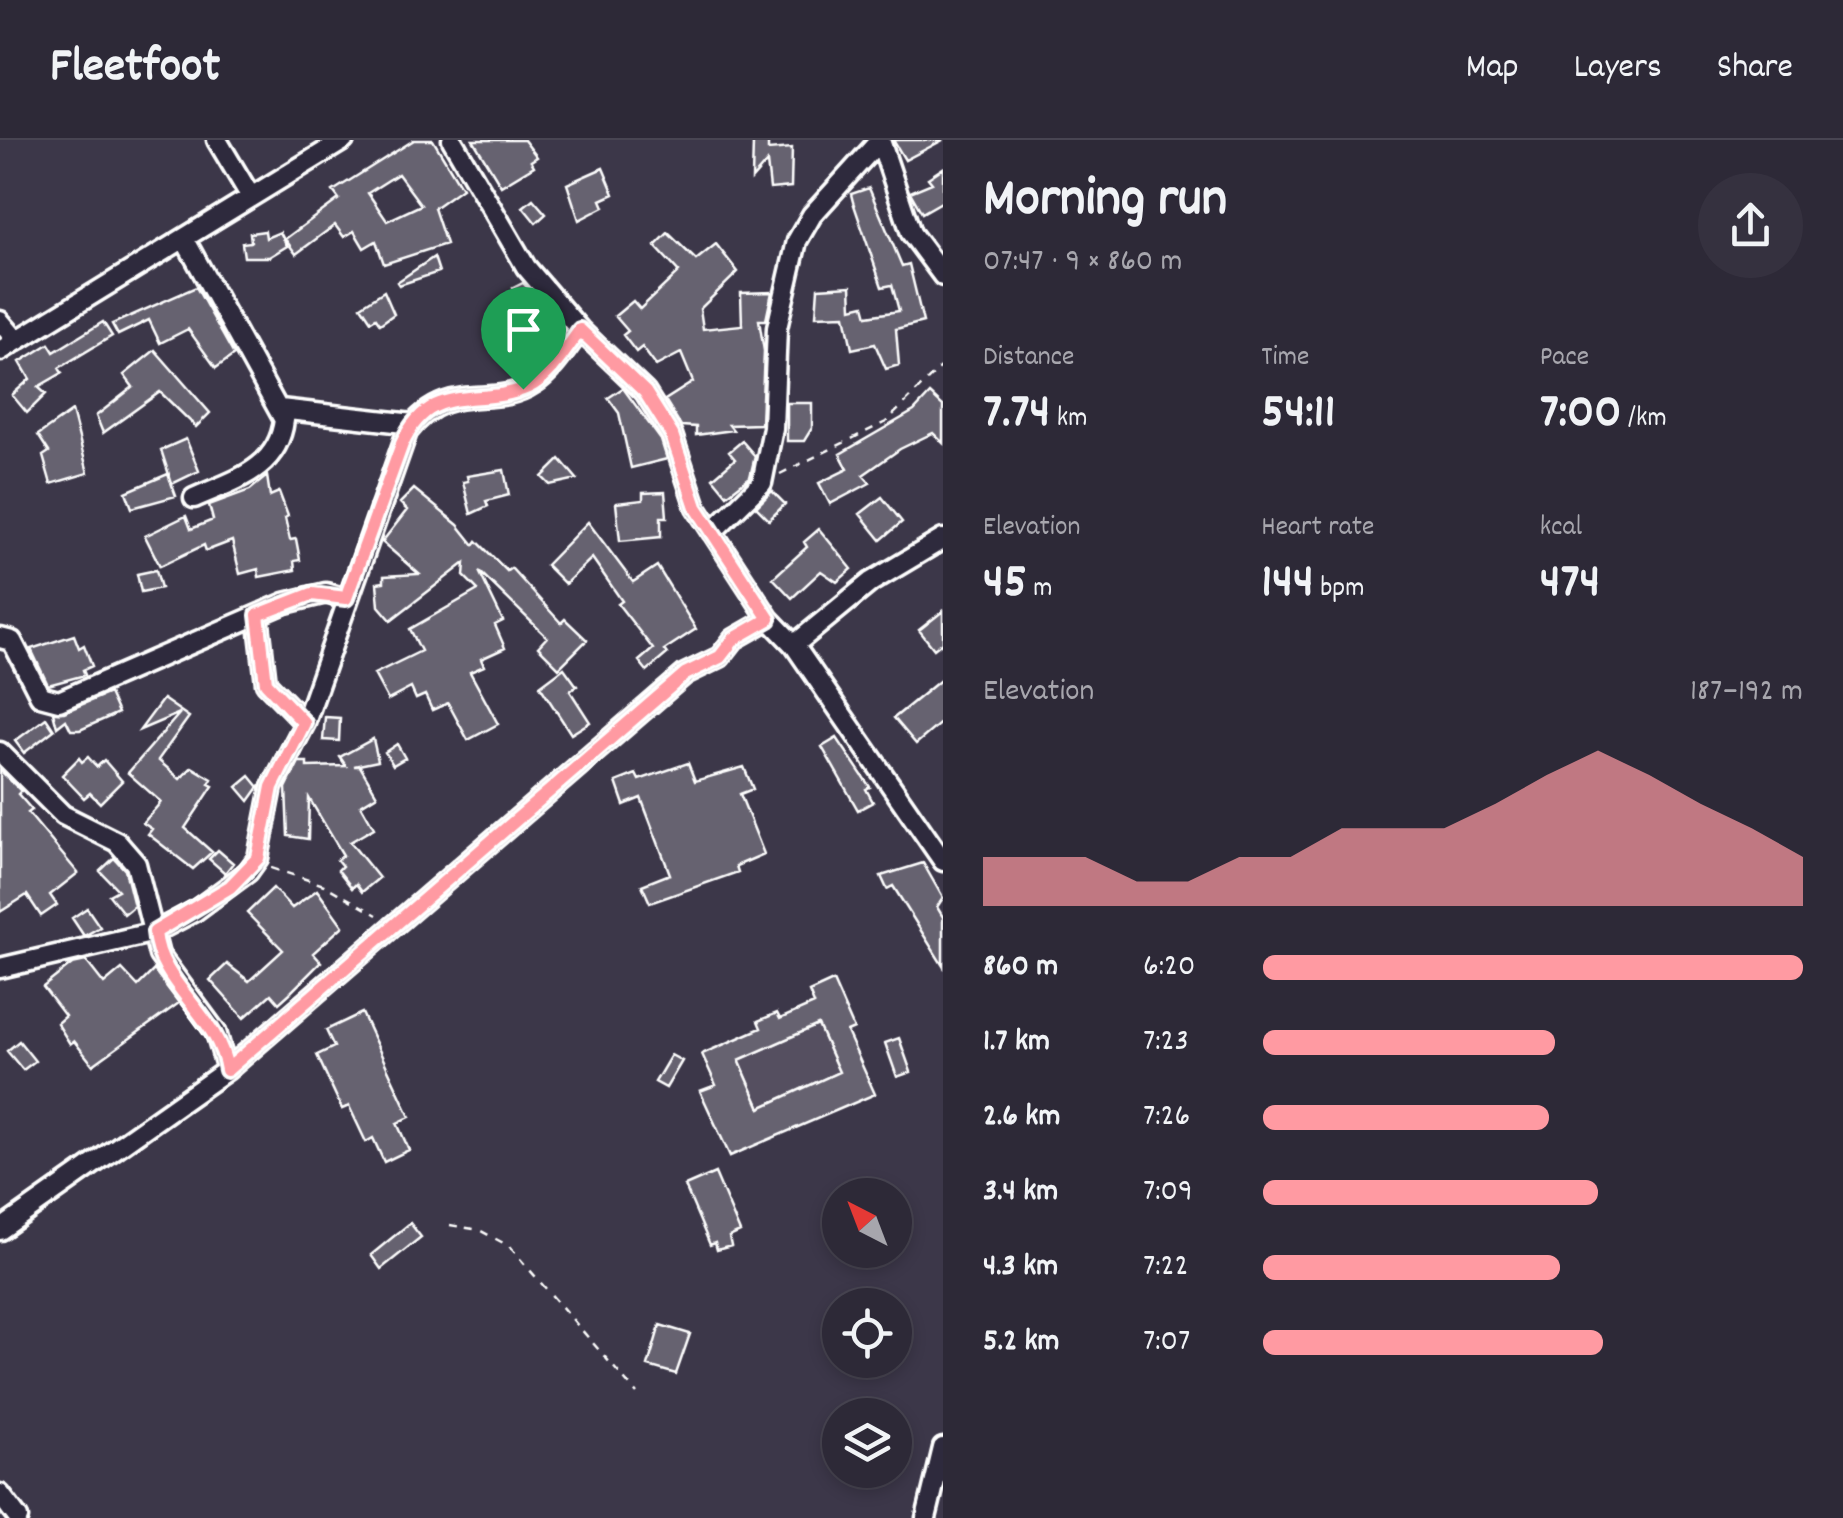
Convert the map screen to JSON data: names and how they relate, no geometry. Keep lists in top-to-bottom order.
{
  "north": "top left",
  "page": {
    "header": "Fleetfoot",
    "nav": ["Map", "Layers", "Share"],
    "heading": ["Morning run", "07:47 · 9 × 860 m"],
    "stats": [
      ["Distance", "7.74 km"],
      ["Time", "54:11"],
      ["Pace", "7:00 /km"],
      ["Elevation", "45 m"],
      ["Heart rate", "144 bpm"],
      ["kcal", "474"]
    ],
    "chart": ["Elevation", "187–192 m"],
    "list": [
      {
        "name": "860 m",
        "note": "6:20"
      },
      {
        "name": "1.7 km",
        "note": "7:23"
      },
      {
        "name": "2.6 km",
        "note": "7:26"
      },
      {
        "name": "3.4 km",
        "note": "7:09"
      },
      {
        "name": "4.3 km",
        "note": "7:22"
      },
      {
        "name": "5.2 km",
        "note": "7:07"
      }
    ]
  }
}
